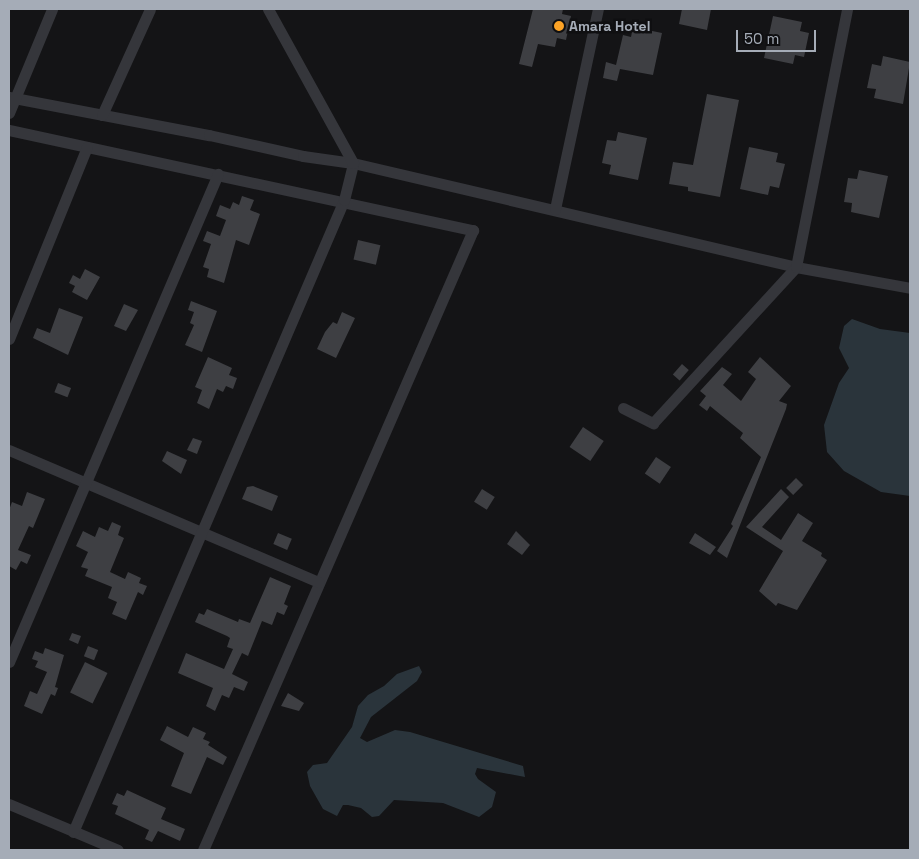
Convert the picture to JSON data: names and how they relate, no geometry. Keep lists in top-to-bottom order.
{
  "places": ["Amara Hotel"],
  "scale_bar": "50 m"
}
